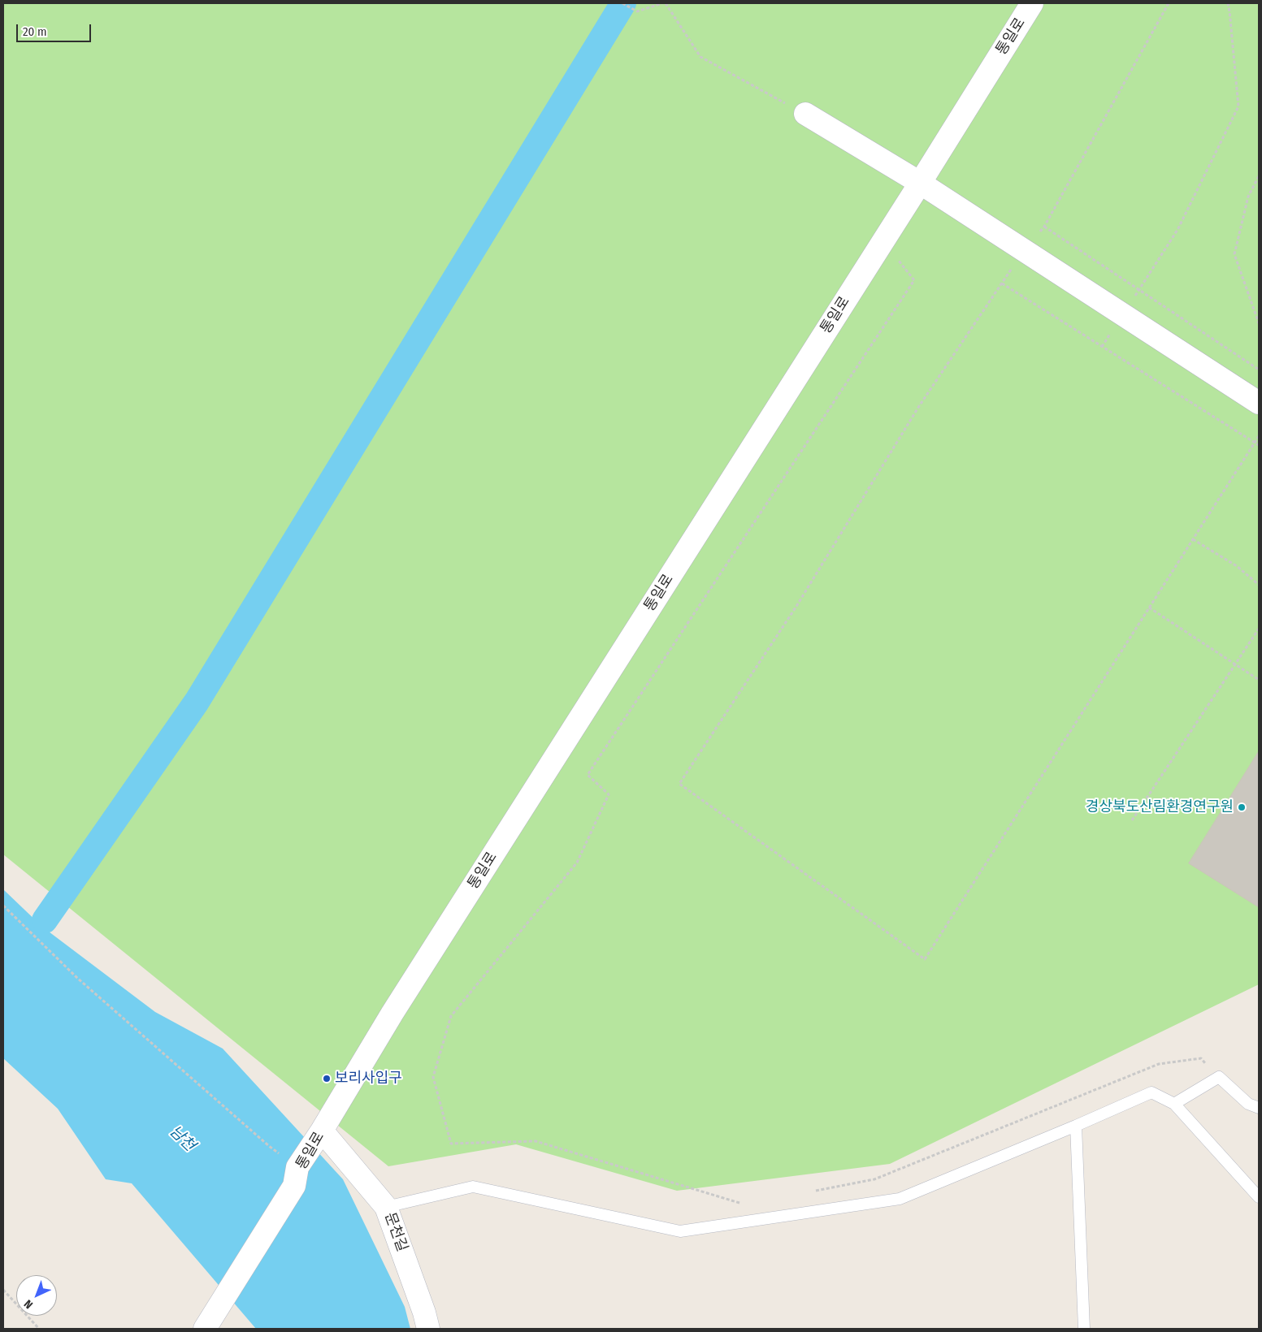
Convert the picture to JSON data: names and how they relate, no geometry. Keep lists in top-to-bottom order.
{
  "streets": {
    "street": ["통일로", "문천길"]
  },
  "crossings": [
    ["통일로", "문천길"]
  ],
  "water": ["남천"],
  "places": ["경상북도산림환경연구원", "보리사입구"],
  "scale_bar": "20 m",
  "north": "bottom left"
}
